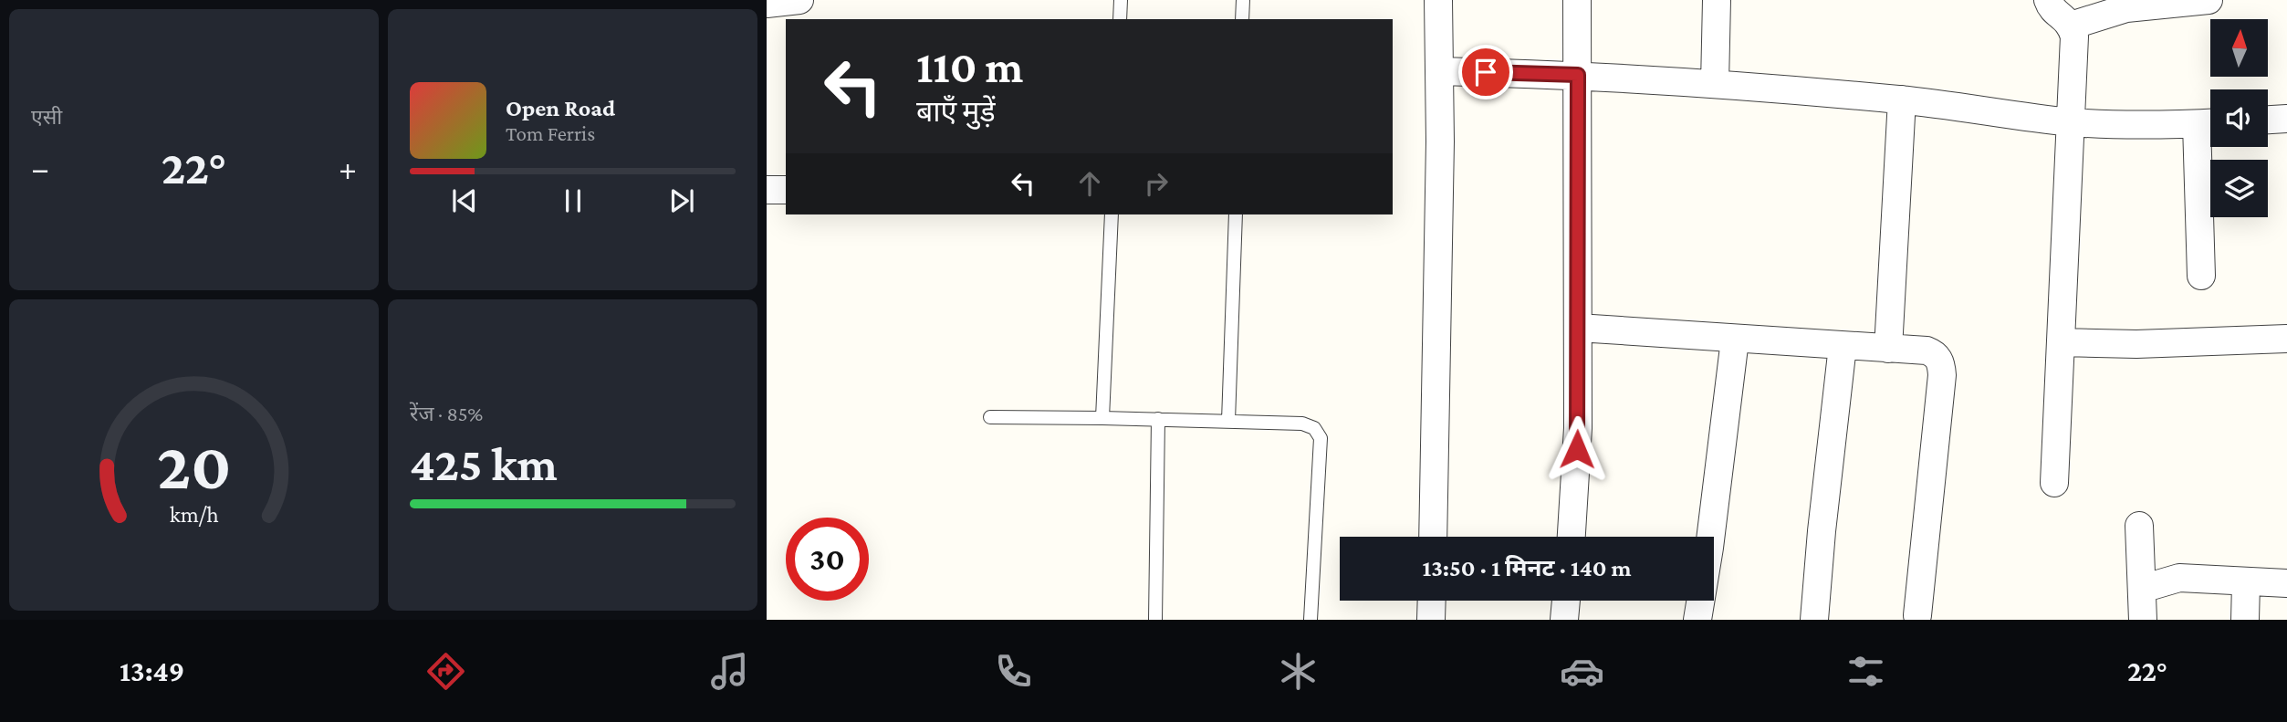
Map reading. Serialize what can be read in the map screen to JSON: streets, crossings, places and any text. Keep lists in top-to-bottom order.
{
  "north": "top",
  "page": {
    "tile": [
      "एसी",
      ["रेंज · 85%", "425 km"]
    ],
    "turn": ["110 m", "बाएँ मुड़ें"],
    "song": ["Open Road", "Tom Ferris"],
    "heat": ["−", "22°", "+"],
    "limit": "30",
    "trip": "13:50 · 1 मिनट · 140 m",
    "tabs": ["13:49", "22°"],
    "gauge": ["20", "km/h"]
  }
}
